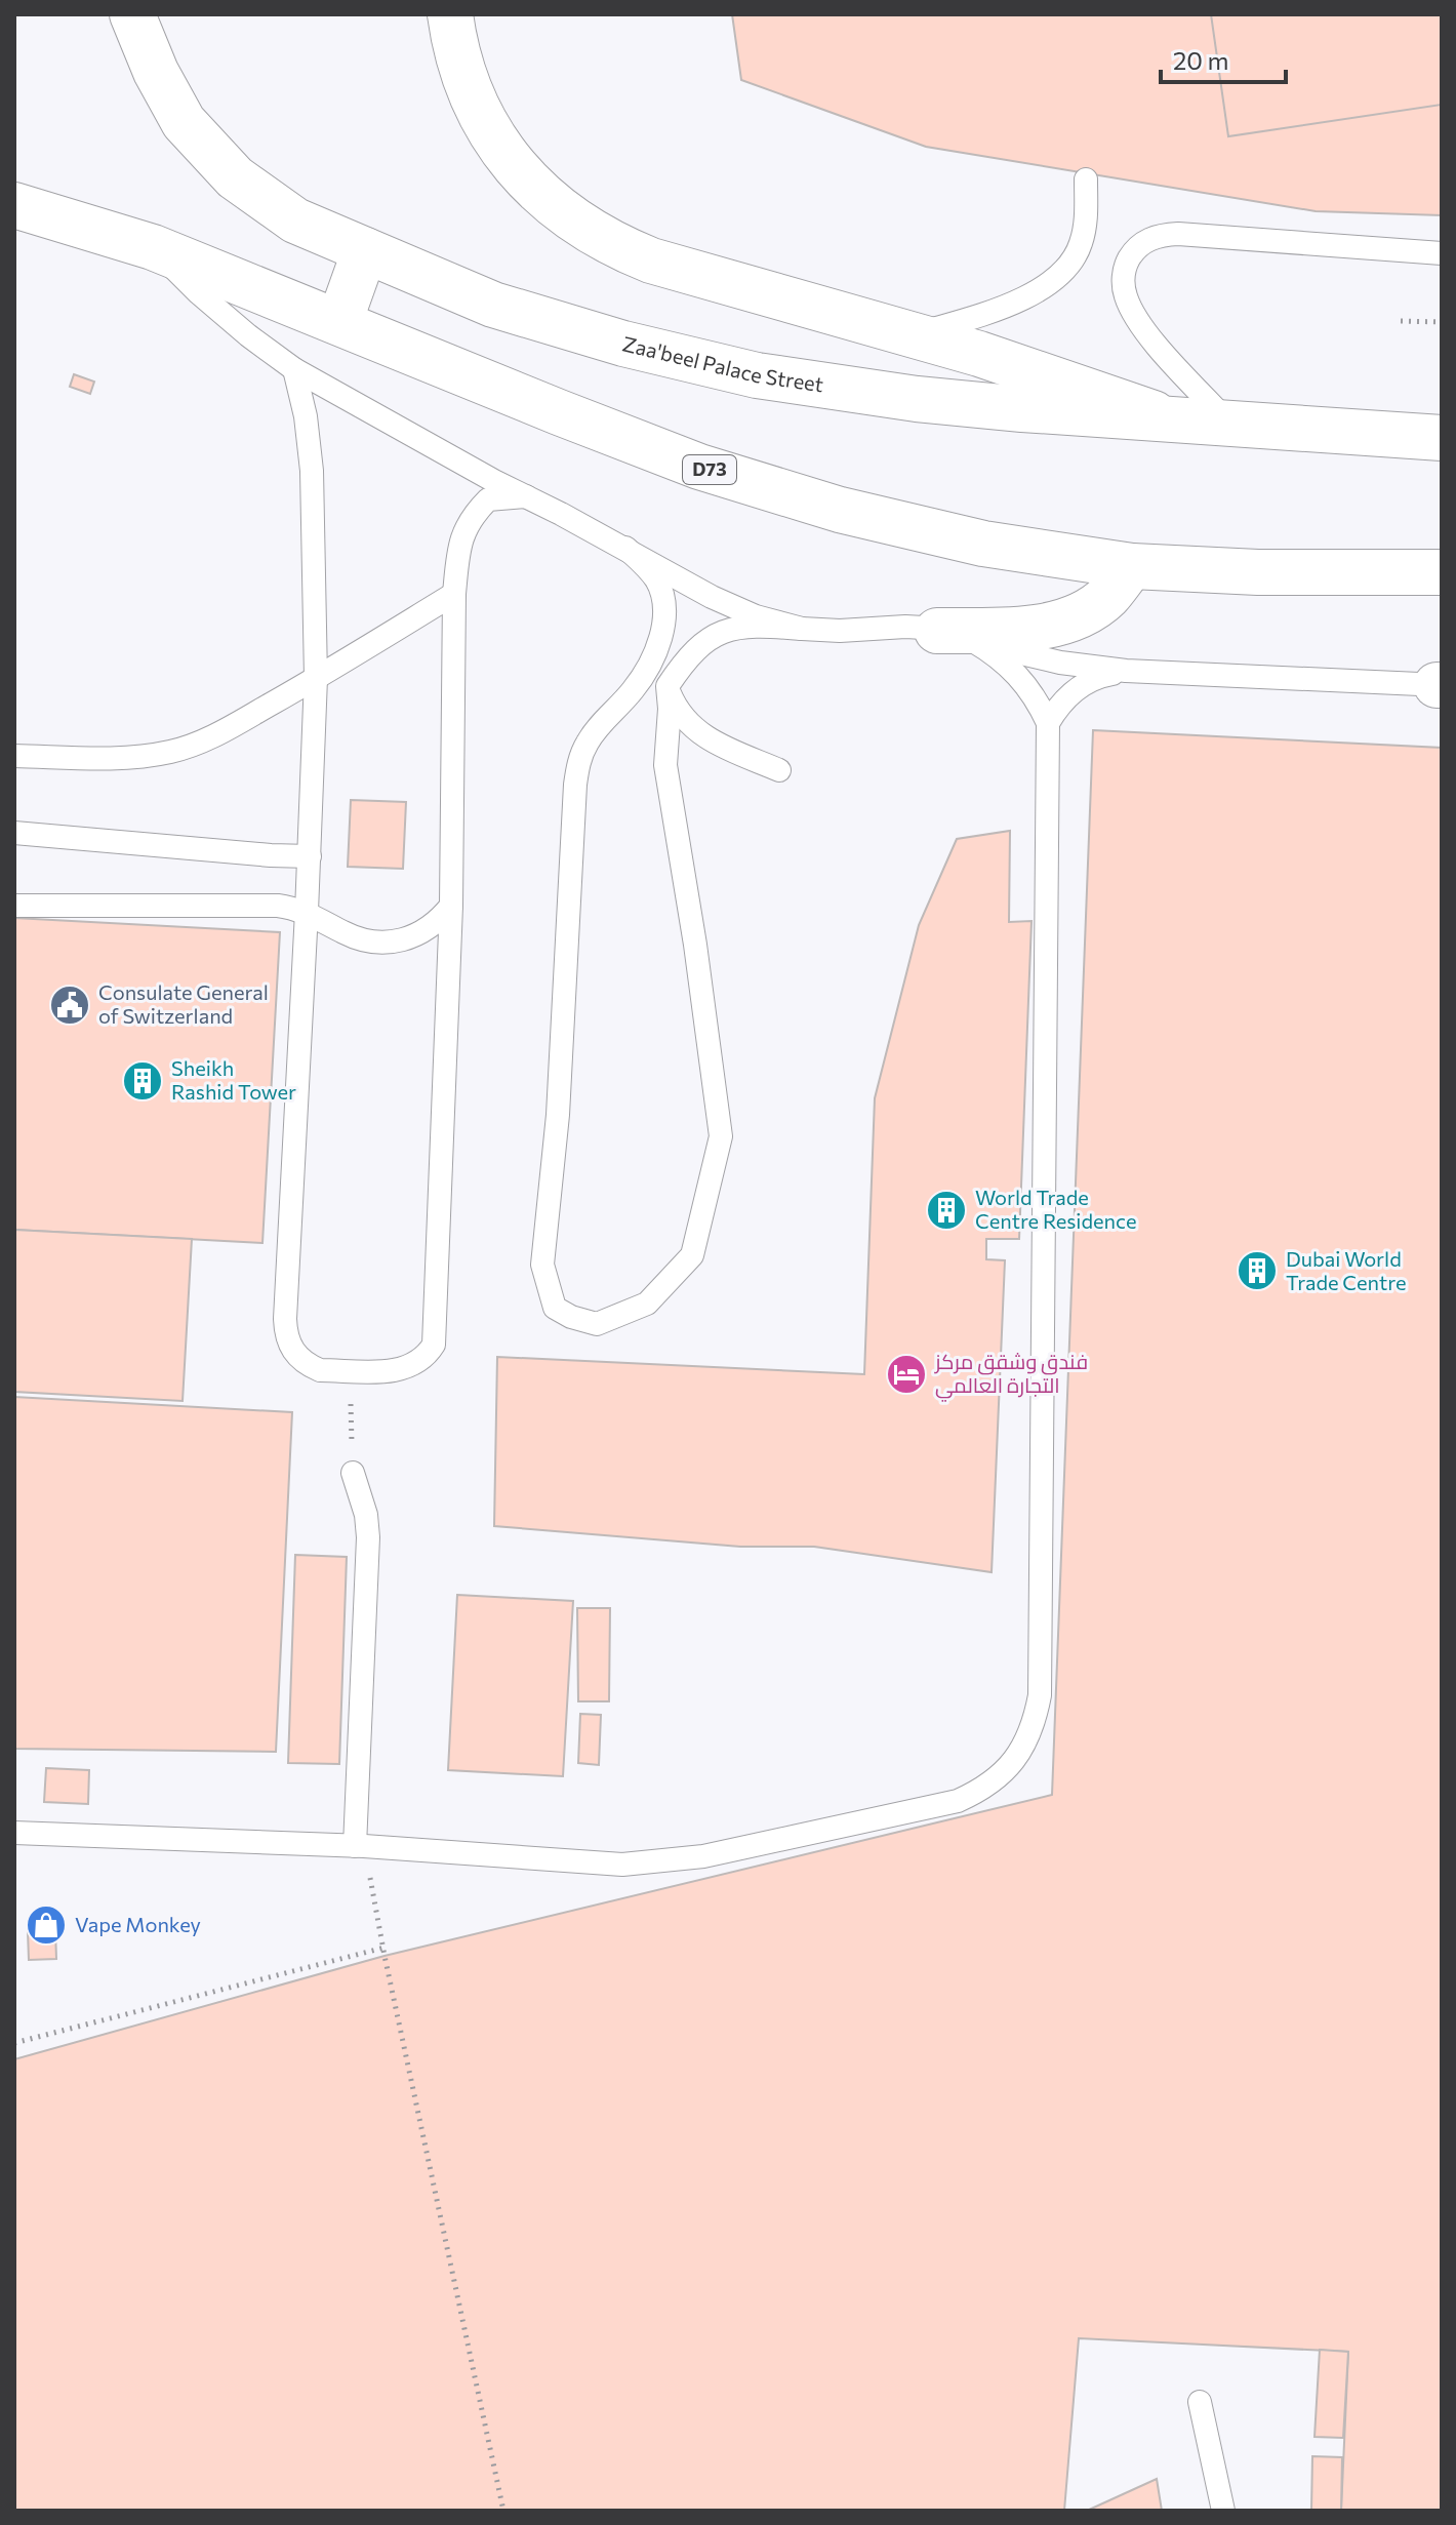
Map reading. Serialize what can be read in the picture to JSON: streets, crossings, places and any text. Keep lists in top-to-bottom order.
{
  "streets": {
    "main road": ["Zaa'beel Palace Street", "D73"]
  },
  "places": {
    "public building": ["Consulate General of Switzerland"],
    "building": ["Sheikh Rashid Tower", "World Trade Centre Residence", "Dubai World Trade Centre"],
    "hotel": ["فندق وشقق مركز التجارة العالمي"],
    "shop": ["Vape Monkey"]
  },
  "scale_bar": "20 m"
}
